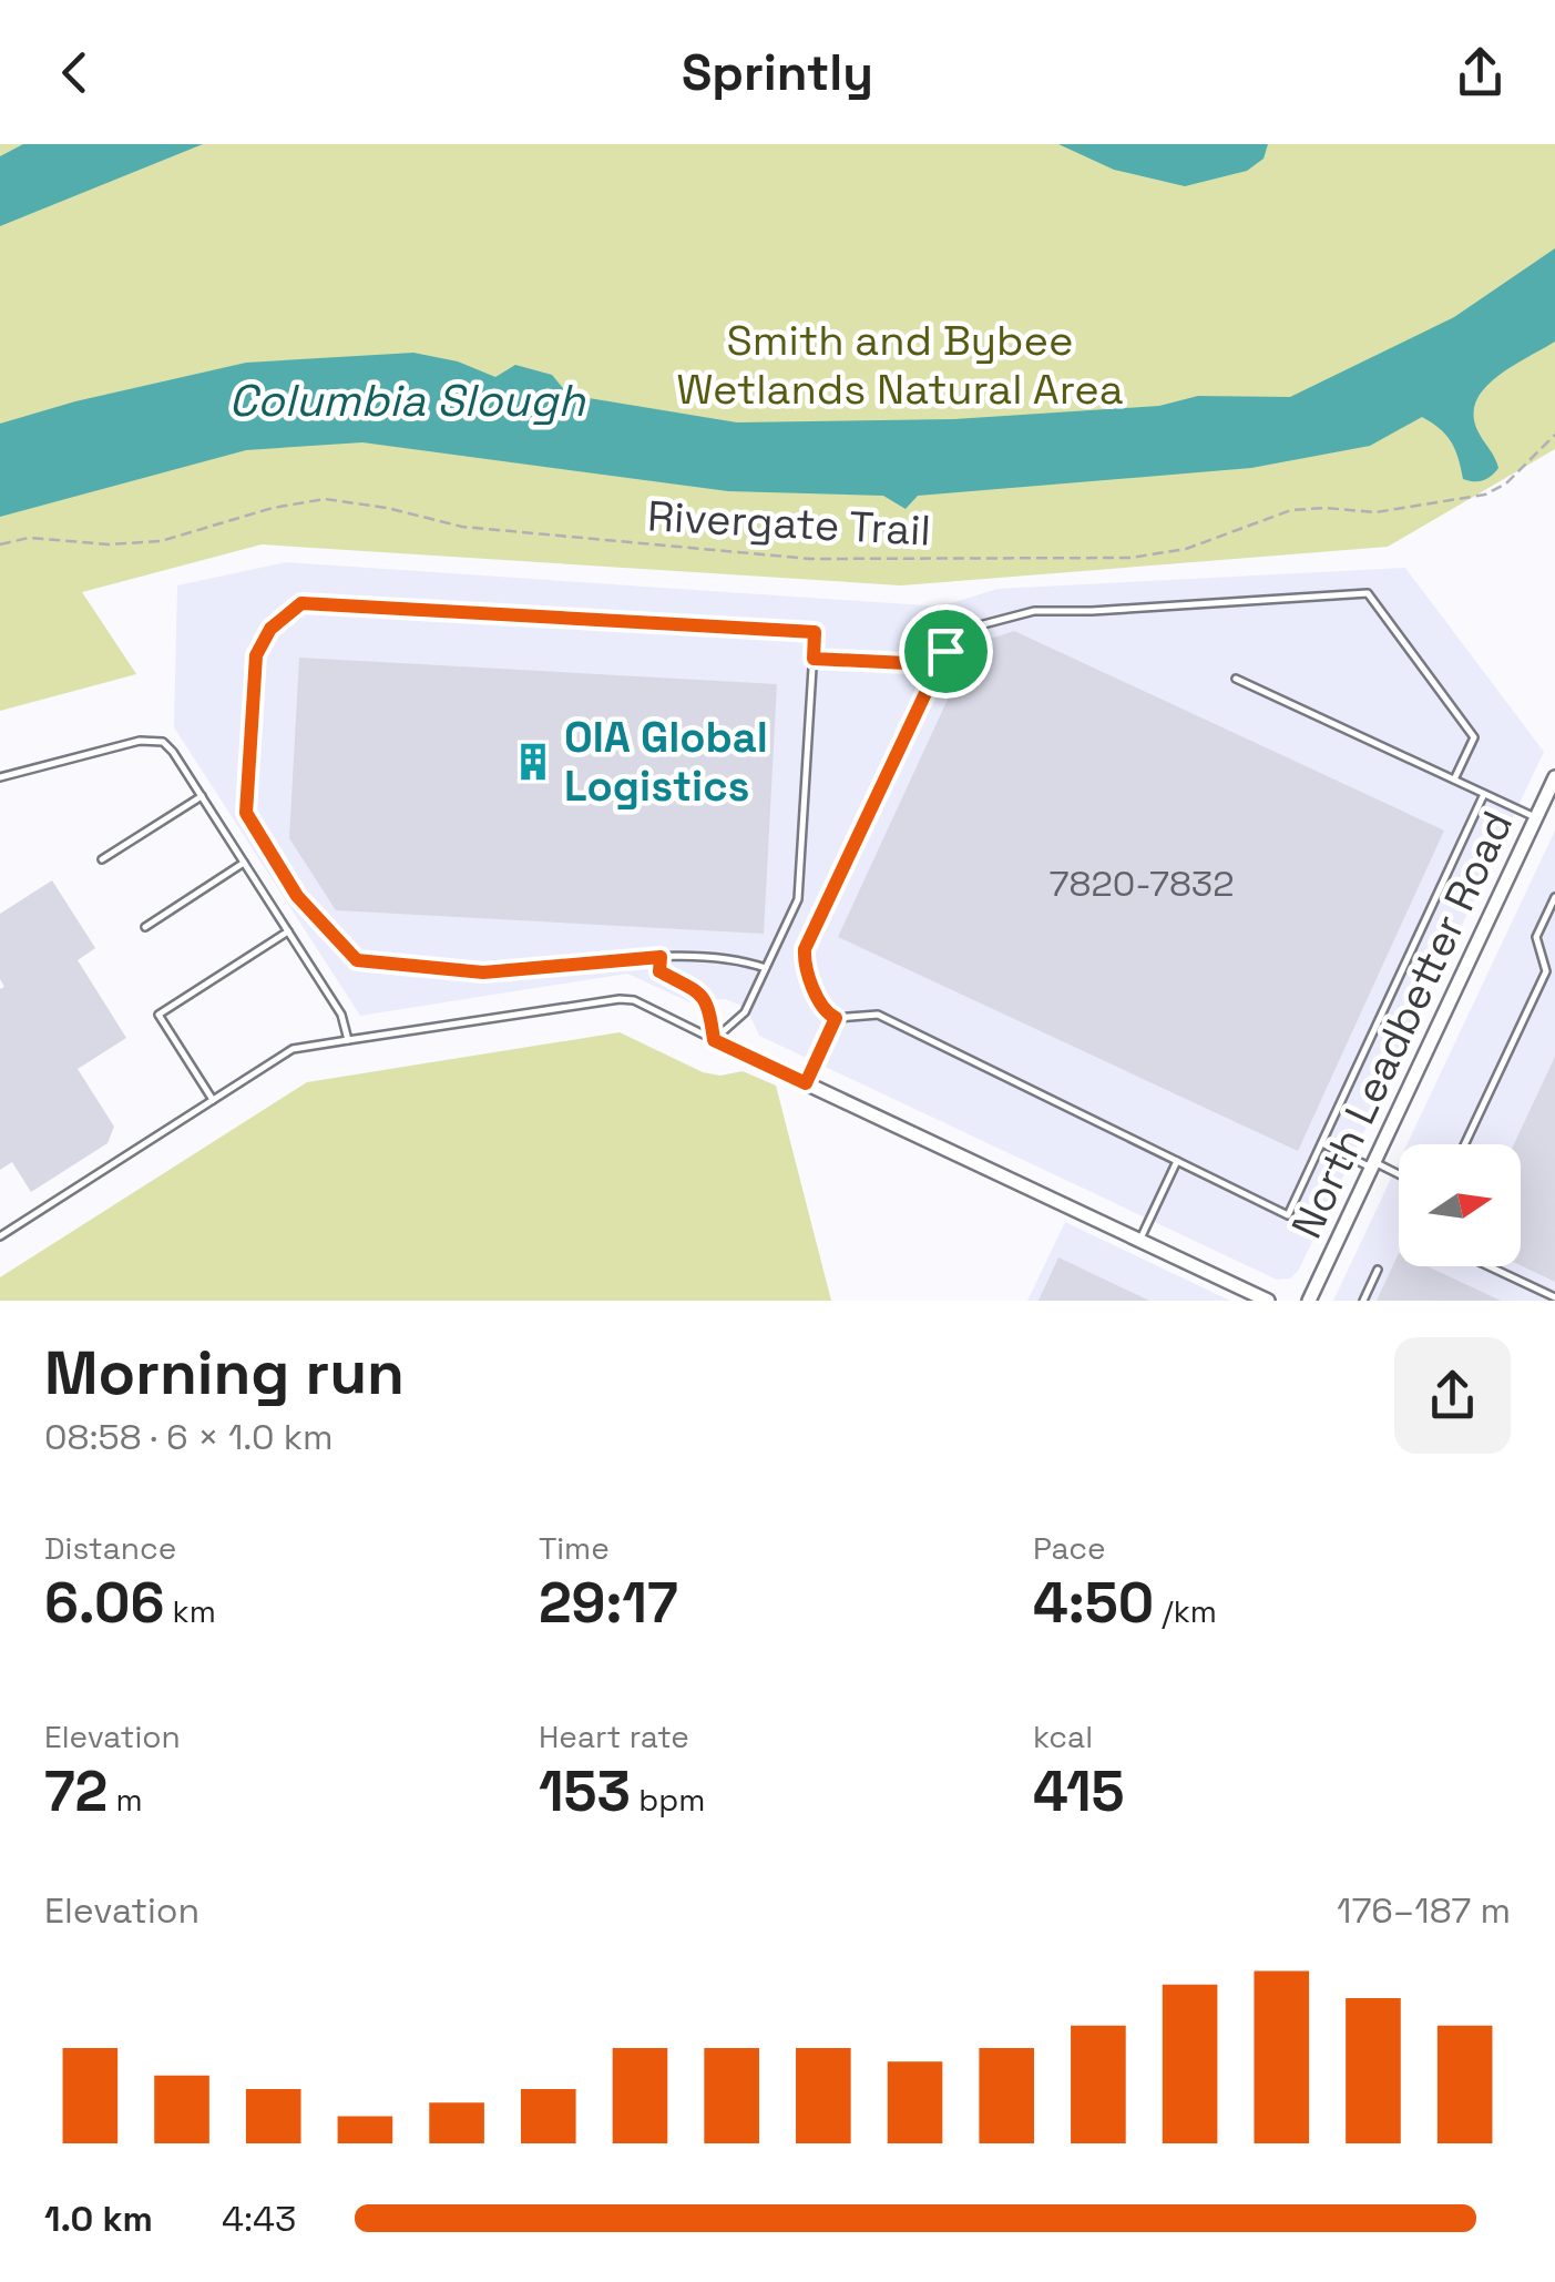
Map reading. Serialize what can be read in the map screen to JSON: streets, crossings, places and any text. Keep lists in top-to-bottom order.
{
  "streets": {
    "street": ["North Leadbetter Road"],
    "path": ["Rivergate Trail"]
  },
  "water": ["Columbia Slough"],
  "parks": ["Smith and Bybee Wetlands Natural Area"],
  "places": {
    "building": ["OIA Global Logistics"]
  },
  "house_numbers": ["7820-7832"],
  "north": "right",
  "page": {
    "header": "Sprintly",
    "heading": ["Morning run", "08:58 · 6 × 1.0 km"],
    "stats": [
      ["Distance", "6.06 km"],
      ["Time", "29:17"],
      ["Pace", "4:50 /km"],
      ["Elevation", "72 m"],
      ["Heart rate", "153 bpm"],
      ["kcal", "415"]
    ],
    "chart": ["Elevation", "176–187 m"],
    "list": [
      {
        "name": "1.0 km",
        "note": "4:43"
      }
    ]
  }
}
